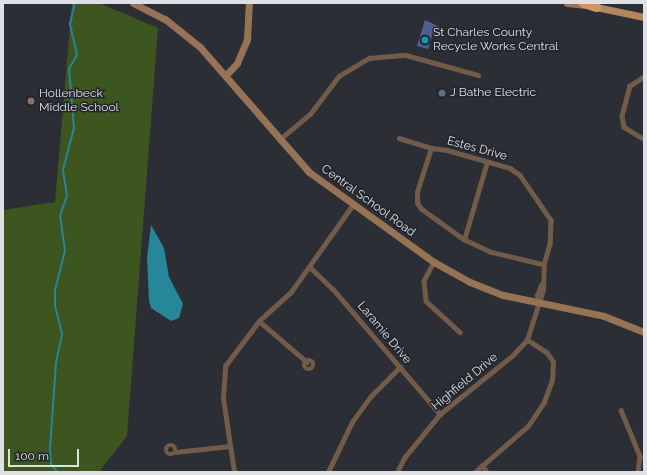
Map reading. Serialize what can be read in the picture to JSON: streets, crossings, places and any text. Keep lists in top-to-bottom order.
{
  "streets": {
    "main road": ["Central School Road"],
    "street": ["Estes Drive", "Laramie Drive", "Highfield Drive"]
  },
  "crossings": [
    ["Estes Drive", "Central School Road"],
    ["Estes Drive", "Highfield Drive"],
    ["Central School Road", "Highfield Drive"],
    ["Laramie Drive", "Highfield Drive"]
  ],
  "places": ["St Charles County Recycle Works Central", "J Bathe Electric", "Hollenbeck Middle School"],
  "scale_bar": "100 m"
}
